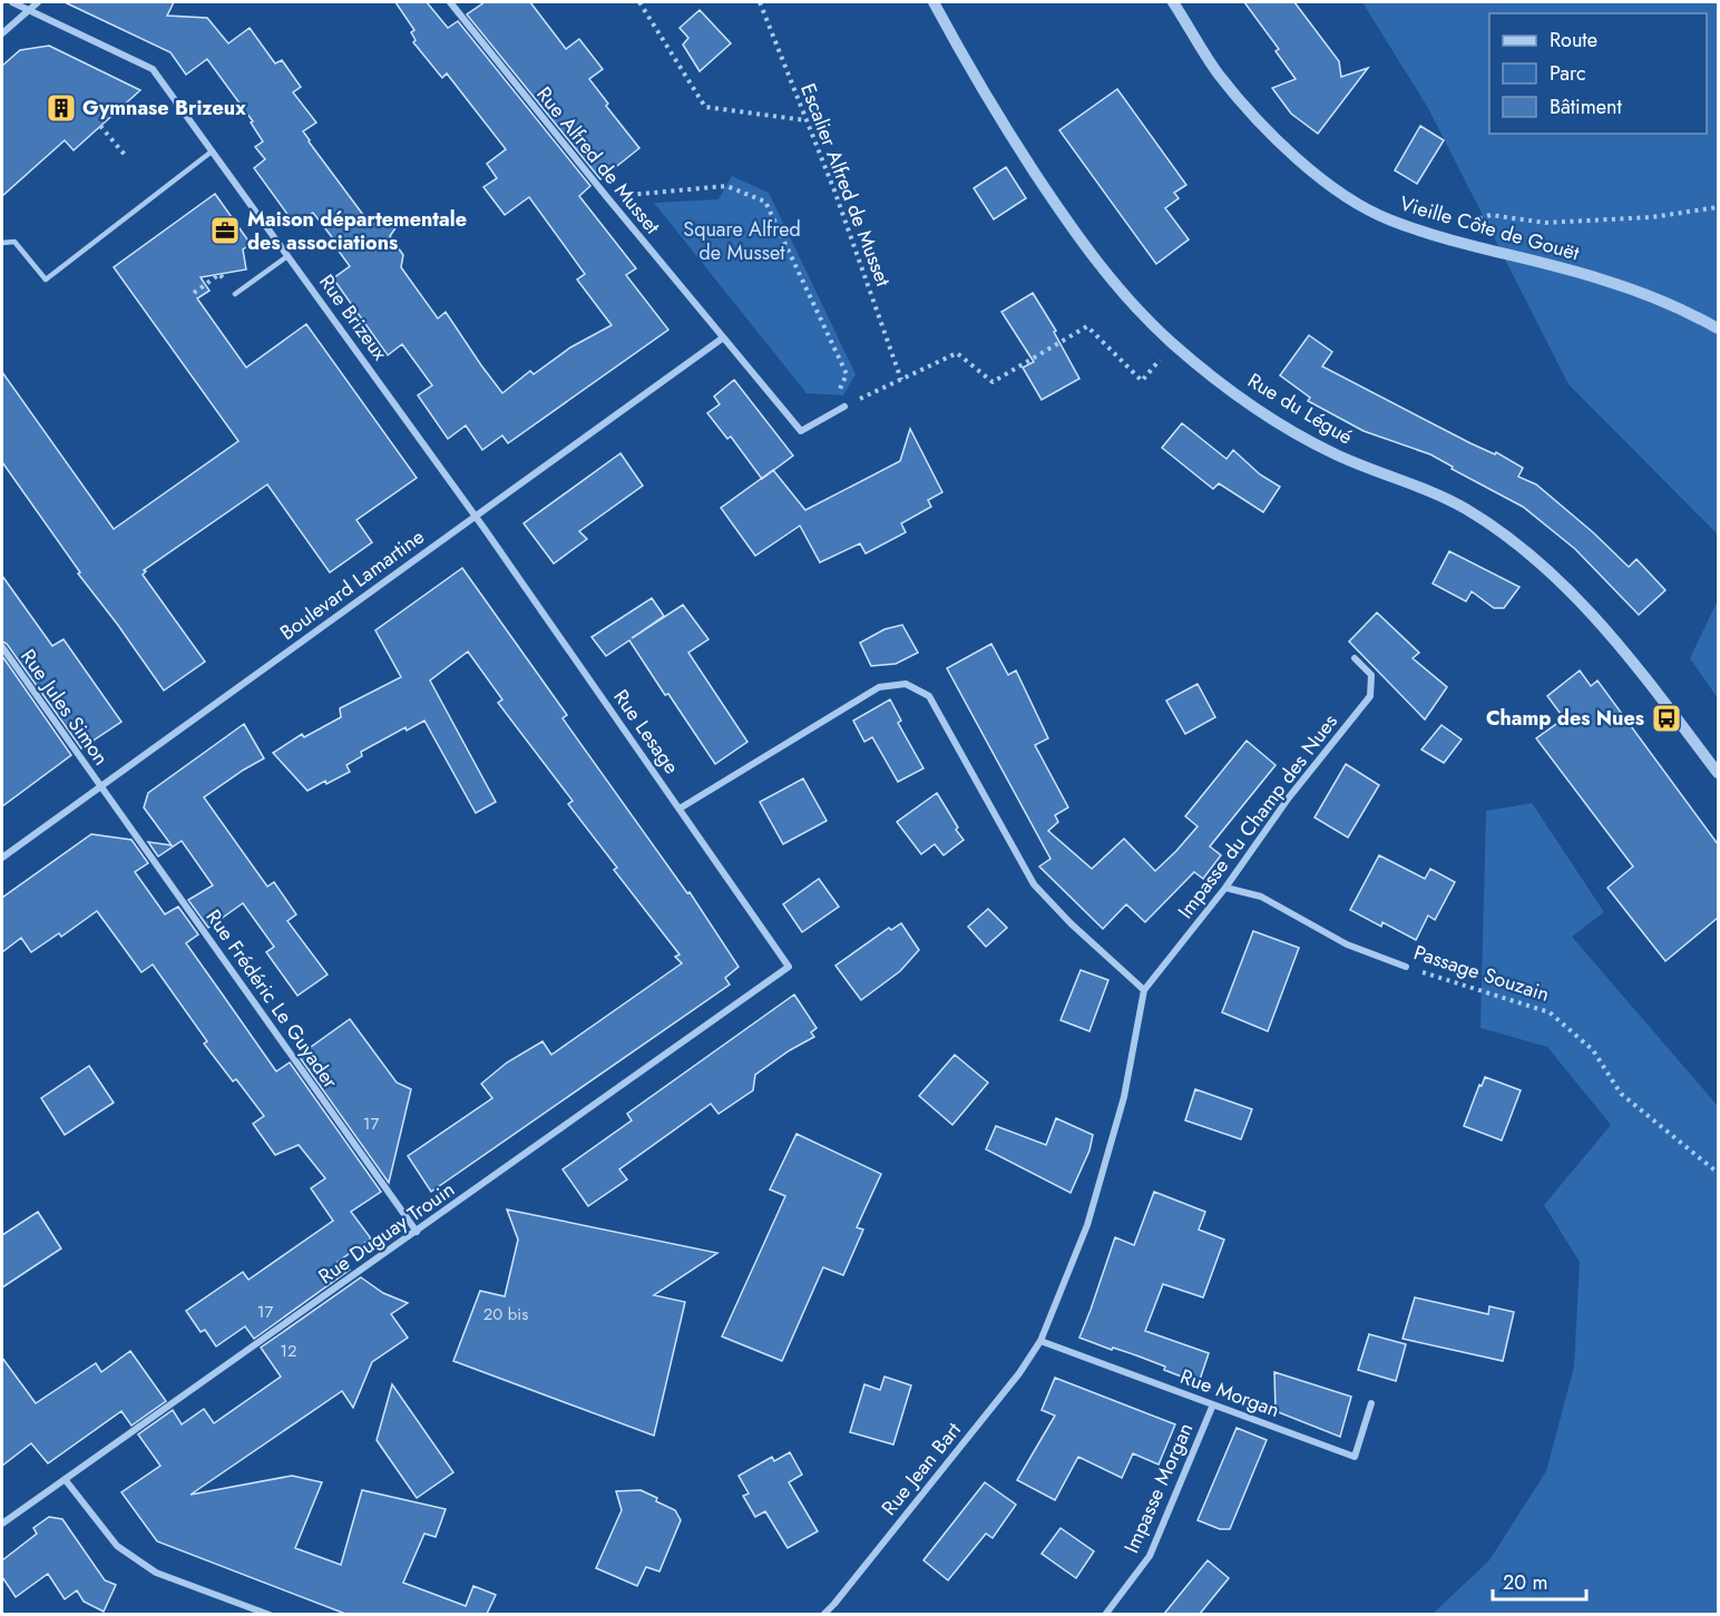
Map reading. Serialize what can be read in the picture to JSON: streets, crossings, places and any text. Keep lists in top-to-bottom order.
{
  "streets": {
    "street": [
      "Rue Alfred de Musset",
      "Vieille Côte de Gouët",
      "Rue Brizeux",
      "Rue du Légué",
      "Boulevard Lamartine",
      "Rue Jules Simon",
      "Rue Lesage",
      "Impasse du Champ des Nues",
      "Passage Souzain",
      "Rue Frédéric Le Guyader",
      "Rue Duguay Trouin",
      "Rue Morgan",
      "Rue Jean Bart",
      "Impasse Morgan"
    ],
    "path": ["Escalier Alfred de Musset"]
  },
  "crossings": [
    ["Rue Alfred de Musset", "Boulevard Lamartine"],
    ["Rue Brizeux", "Boulevard Lamartine"],
    ["Rue Brizeux", "Rue Lesage"],
    ["Boulevard Lamartine", "Rue Jules Simon"],
    ["Boulevard Lamartine", "Rue Lesage"],
    ["Boulevard Lamartine", "Rue Frédéric Le Guyader"],
    ["Rue Jules Simon", "Rue Frédéric Le Guyader"],
    ["Rue Lesage", "Rue Duguay Trouin"],
    ["Impasse du Champ des Nues", "Passage Souzain"],
    ["Impasse du Champ des Nues", "Rue Jean Bart"],
    ["Rue Frédéric Le Guyader", "Rue Duguay Trouin"],
    ["Rue Morgan", "Rue Jean Bart"],
    ["Rue Morgan", "Impasse Morgan"]
  ],
  "parks": ["Square Alfred de Musset"],
  "places": {
    "building": ["Gymnase Brizeux"],
    "office": ["Maison départementale des associations"],
    "bus stop": ["Champ des Nues"]
  },
  "house_numbers": [
    "17",
    "17",
    "20 bis",
    "12"
  ],
  "legend": ["Route", "Parc", "Bâtiment"],
  "scale_bar": "20 m"
}
